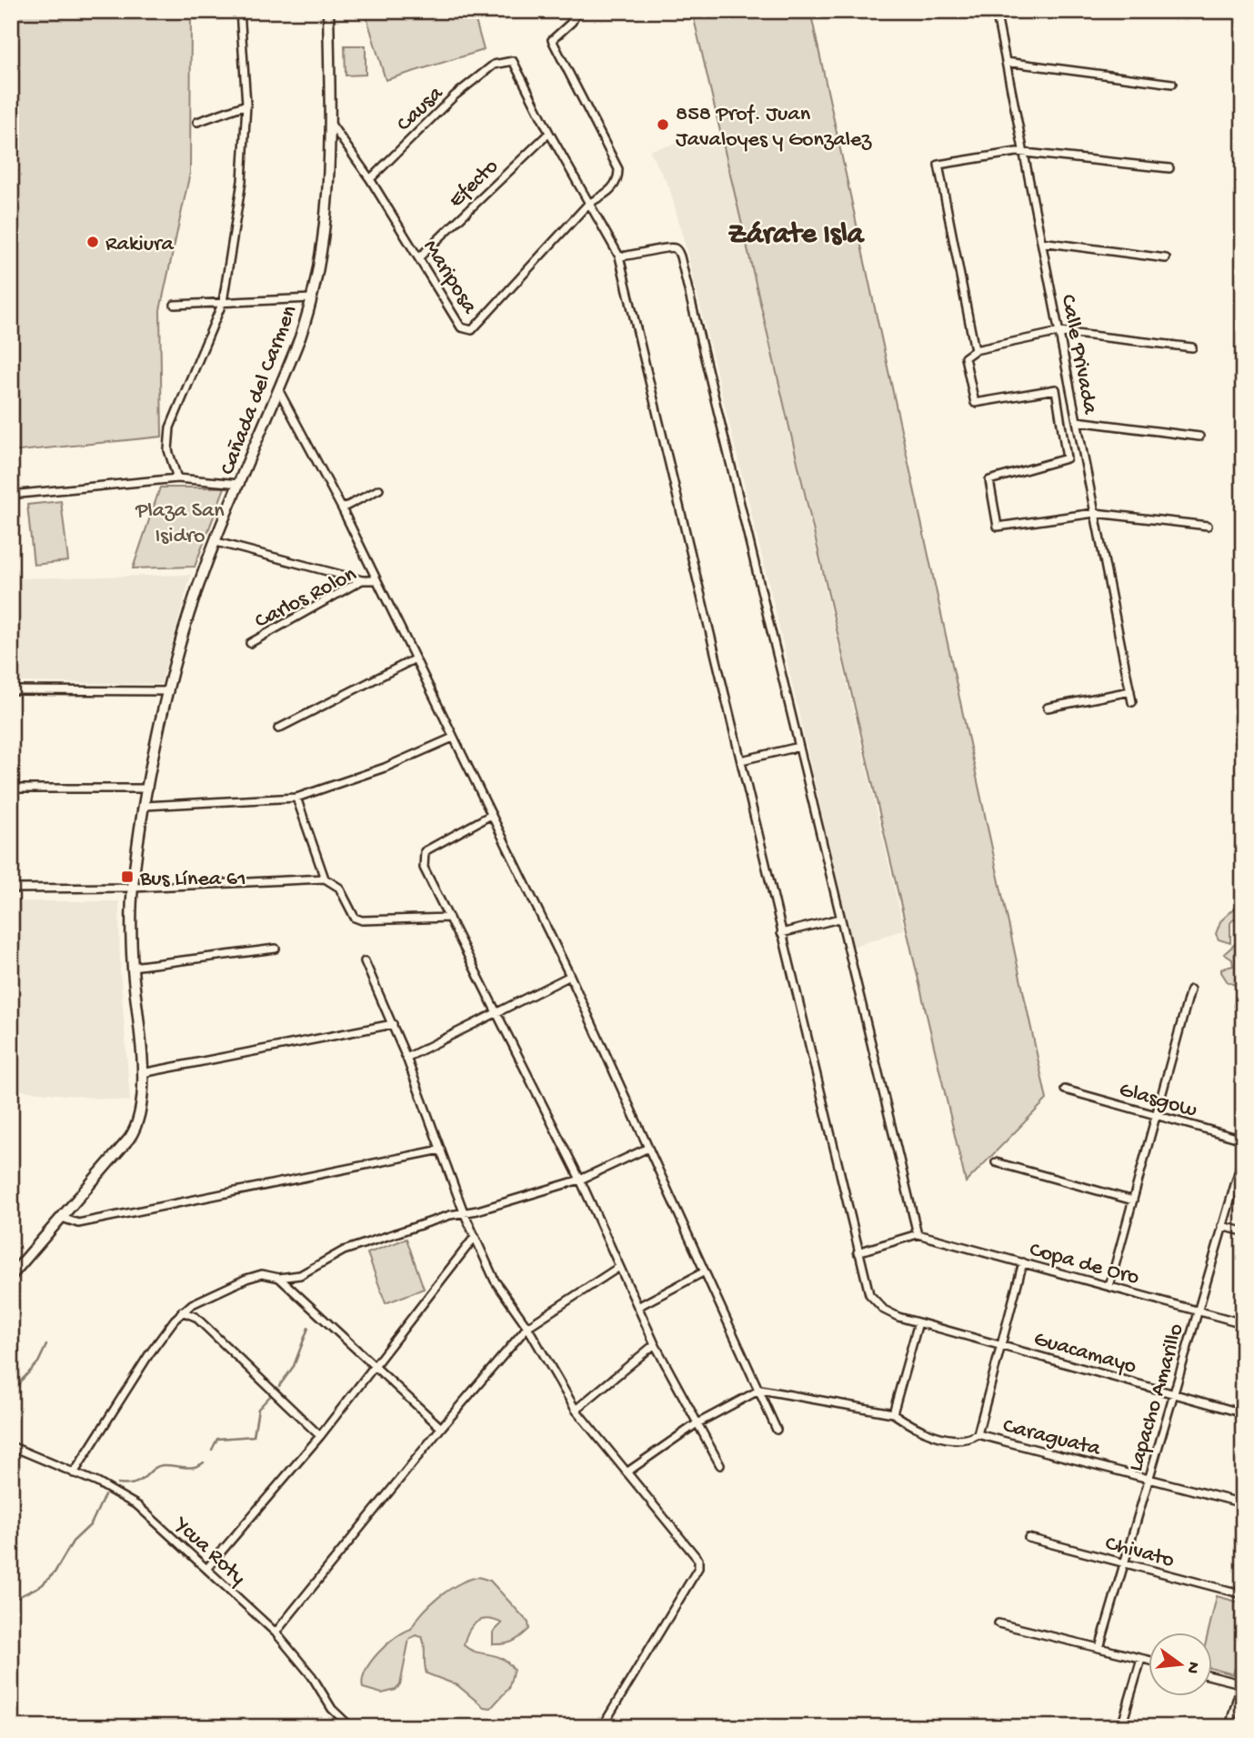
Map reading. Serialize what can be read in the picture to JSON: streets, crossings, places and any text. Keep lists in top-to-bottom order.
{
  "streets": {
    "street": [
      "Causa",
      "Efecto",
      "Mariposa",
      "Calle Privada",
      "Cañada del Carmen",
      "Carlos Rolon",
      "Glasgow",
      "Copa de Oro",
      "Guacamayo",
      "Lapacho Amarillo",
      "Caraguata",
      "Ycua Roty",
      "Chivato"
    ]
  },
  "crossings": [
    ["Causa", "Mariposa"],
    ["Causa", "Guacamayo"],
    ["Efecto", "Mariposa"],
    ["Efecto", "Guacamayo"],
    ["Mariposa", "Cañada del Carmen"],
    ["Mariposa", "Guacamayo"],
    ["Copa de Oro", "Lapacho Amarillo"],
    ["Guacamayo", "Lapacho Amarillo"],
    ["Lapacho Amarillo", "Caraguata"],
    ["Lapacho Amarillo", "Chivato"]
  ],
  "districts": ["Zárate Isla"],
  "parks": ["Plaza San Isidro"],
  "places": {
    "other": ["858 Prof. Juan Javaloyes y Gonzalez", "Rakiura"],
    "transit": ["Bus Línea 61"]
  },
  "north": "right"
}
